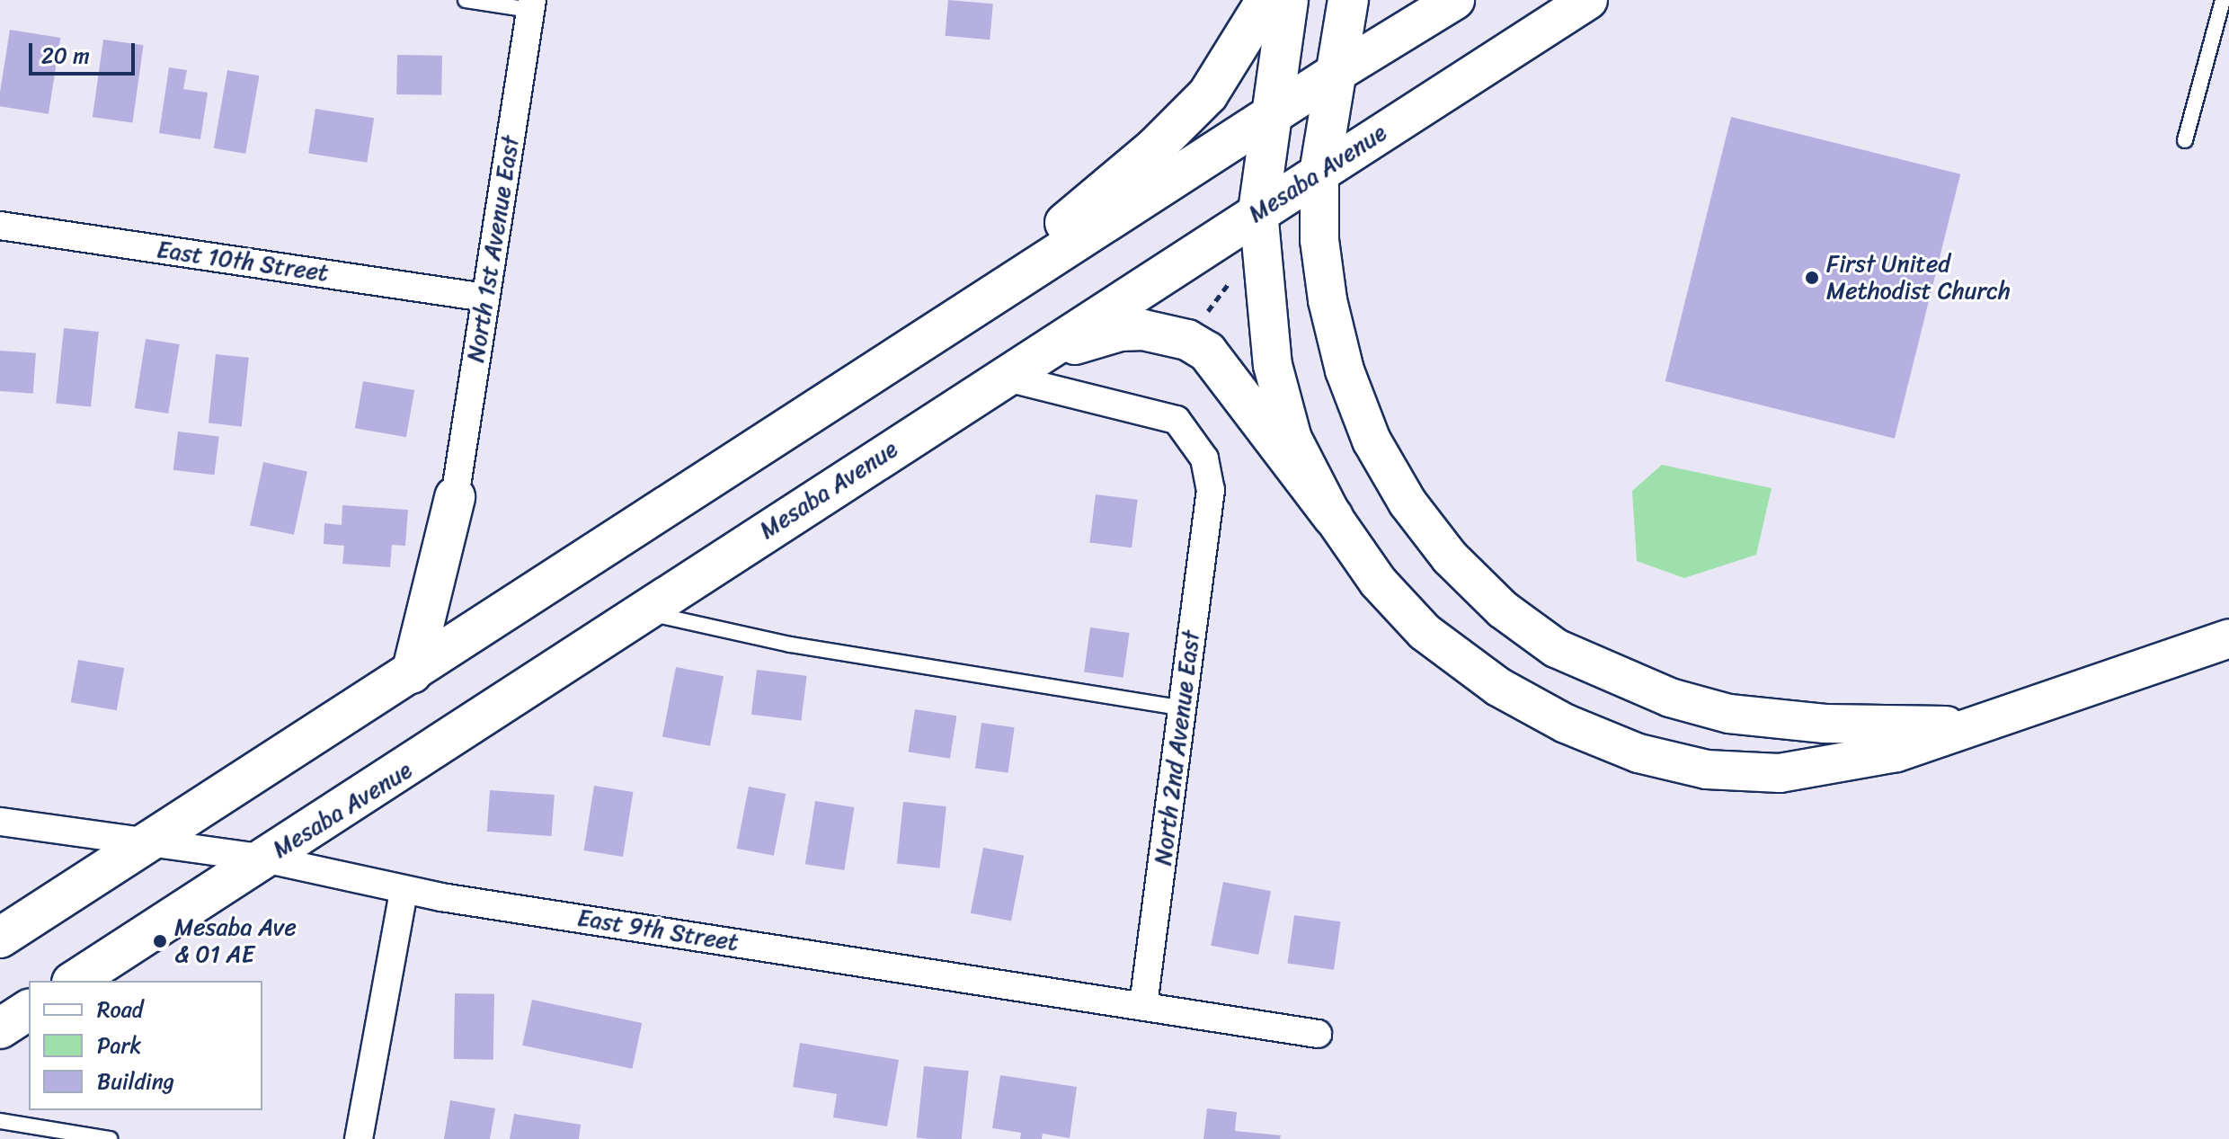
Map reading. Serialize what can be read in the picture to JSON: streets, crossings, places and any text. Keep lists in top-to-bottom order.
{
  "streets": {
    "highway": ["Mesaba Avenue"],
    "street": [
      "North 1st Avenue East",
      "East 10th Street",
      "North 2nd Avenue East",
      "East 9th Street"
    ]
  },
  "crossings": [
    ["Mesaba Avenue", "North 2nd Avenue East"],
    ["Mesaba Avenue", "East 9th Street"],
    ["North 1st Avenue East", "East 10th Street"],
    ["North 2nd Avenue East", "East 9th Street"]
  ],
  "places": ["First United Methodist Church", "Mesaba Ave & 01 AE"],
  "legend": ["Road", "Park", "Building"],
  "scale_bar": "20 m"
}
